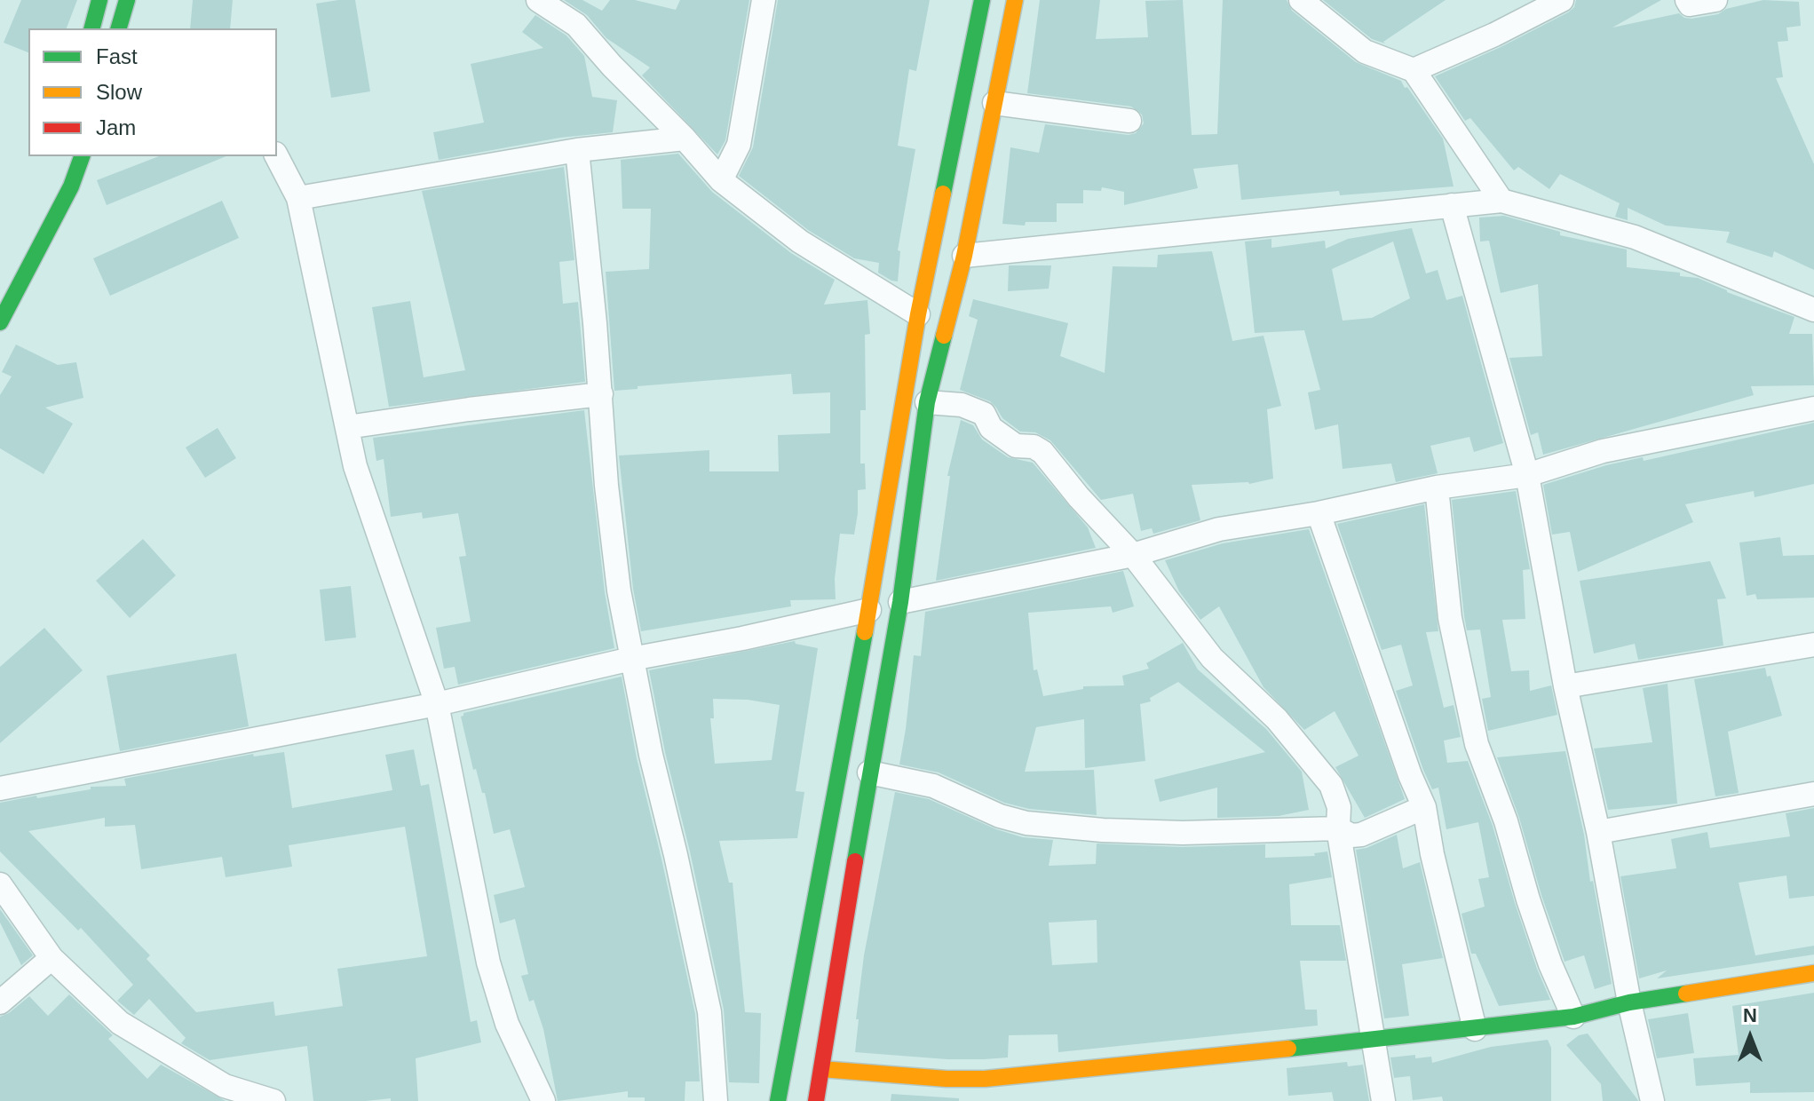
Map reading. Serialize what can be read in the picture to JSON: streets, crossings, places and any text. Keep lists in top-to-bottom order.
{
  "legend": ["Fast", "Slow", "Jam"],
  "north": "top"
}
